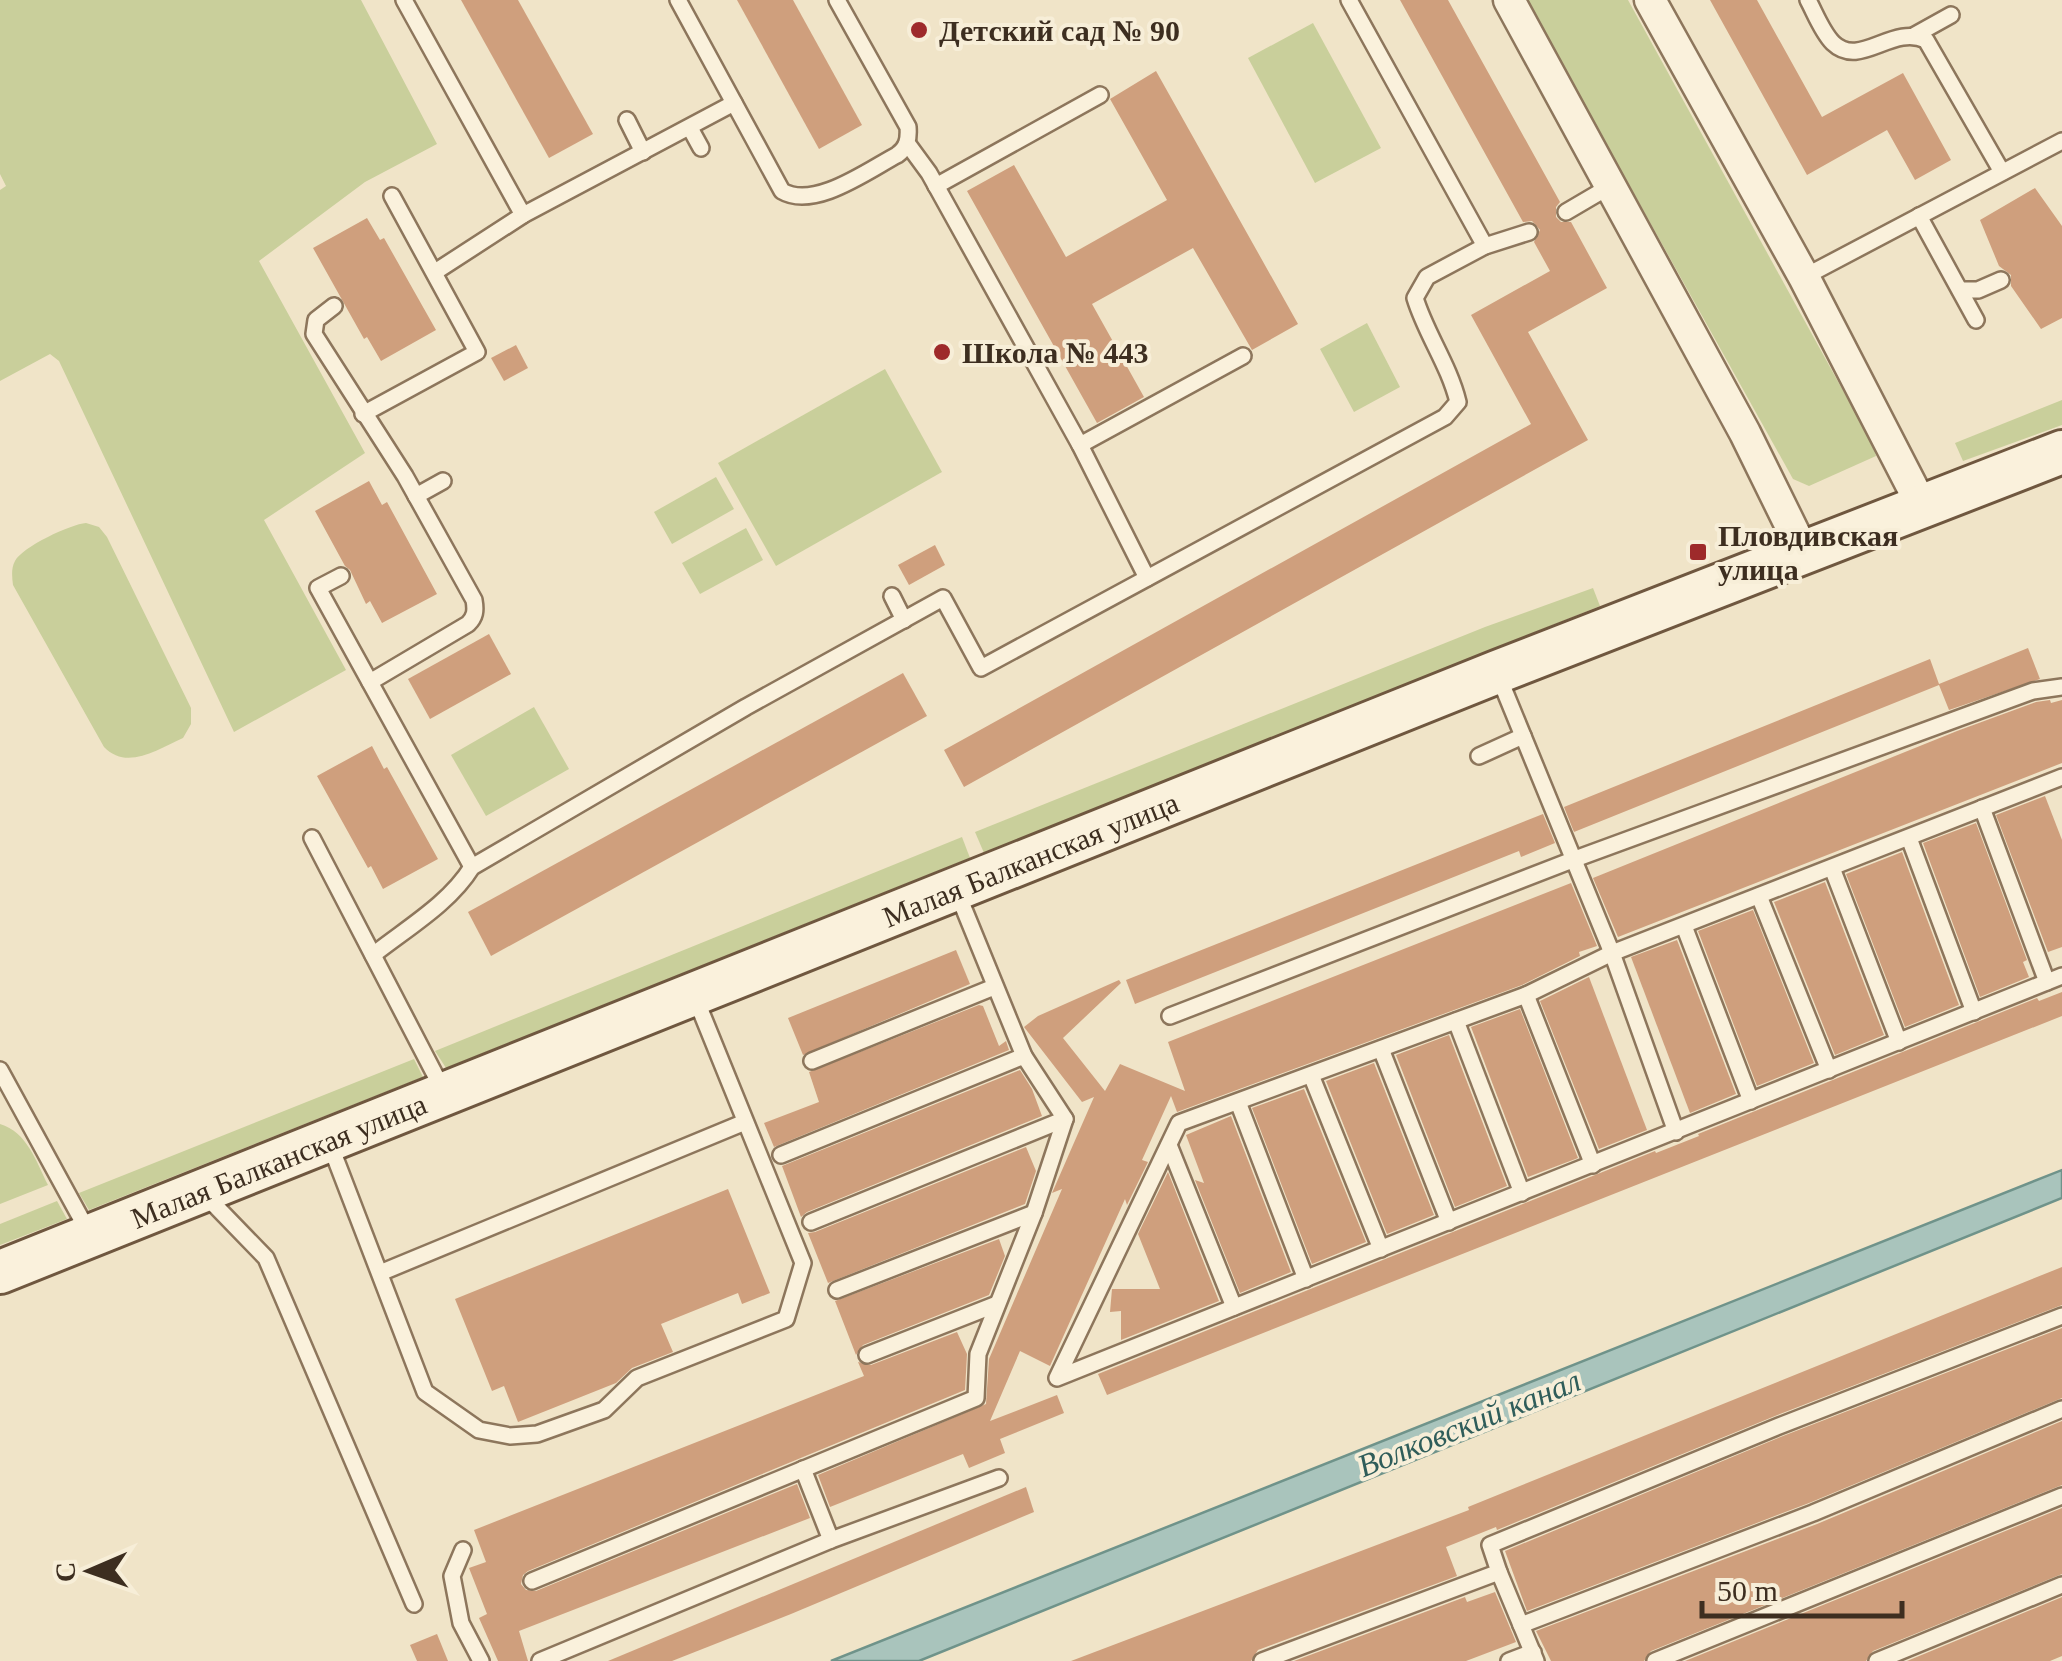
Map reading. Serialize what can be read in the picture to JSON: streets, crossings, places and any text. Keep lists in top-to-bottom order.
{
  "streets": {
    "street": ["Малая Балканская улица"]
  },
  "water": ["Волковский канал"],
  "places": {
    "other": ["Детский сад № 90", "Школа № 443"],
    "transit": ["Пловдивская улица"]
  },
  "scale_bar": "50 m",
  "north": "left"
}
